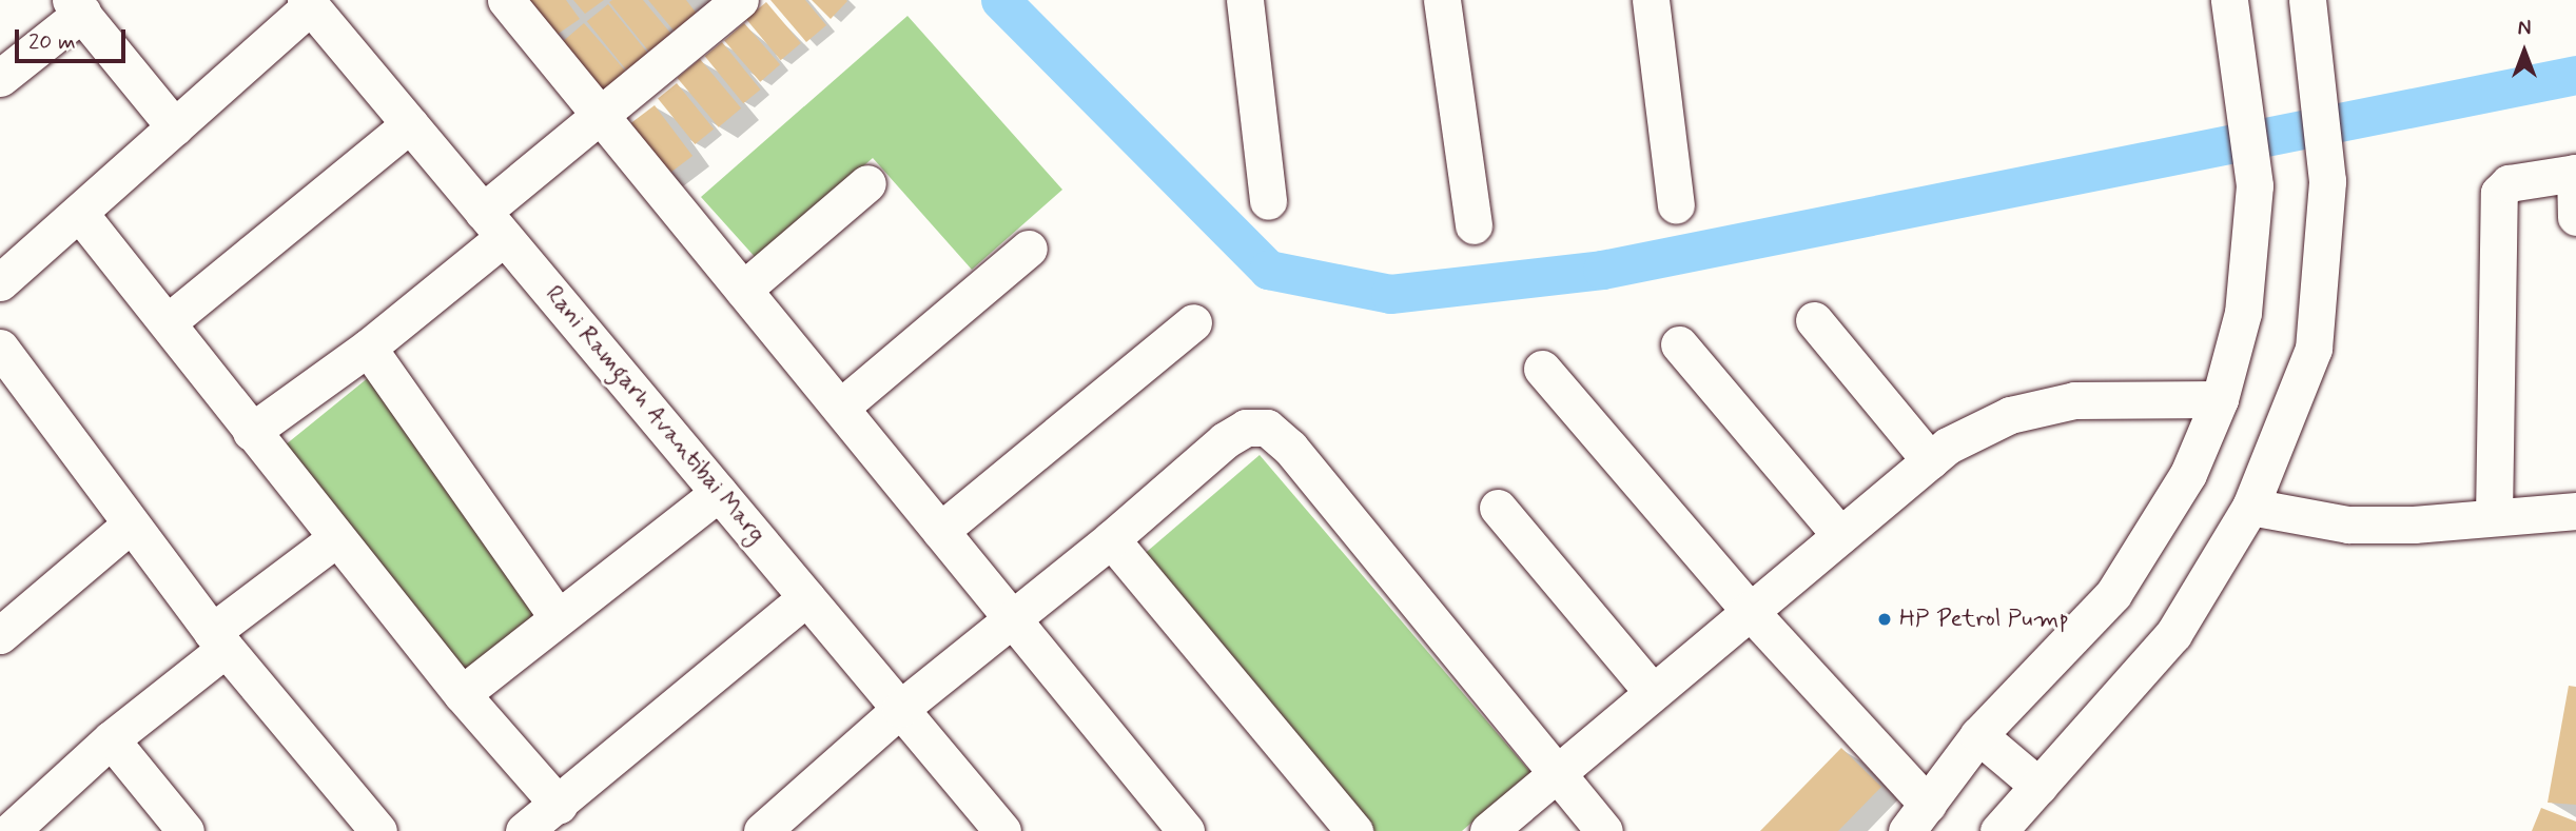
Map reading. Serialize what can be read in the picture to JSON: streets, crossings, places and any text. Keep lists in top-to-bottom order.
{
  "streets": {
    "street": ["Rani Ramgarh Avantibai Marg"]
  },
  "places": ["HP Petrol Pump"],
  "scale_bar": "20 m",
  "north": "top"
}
